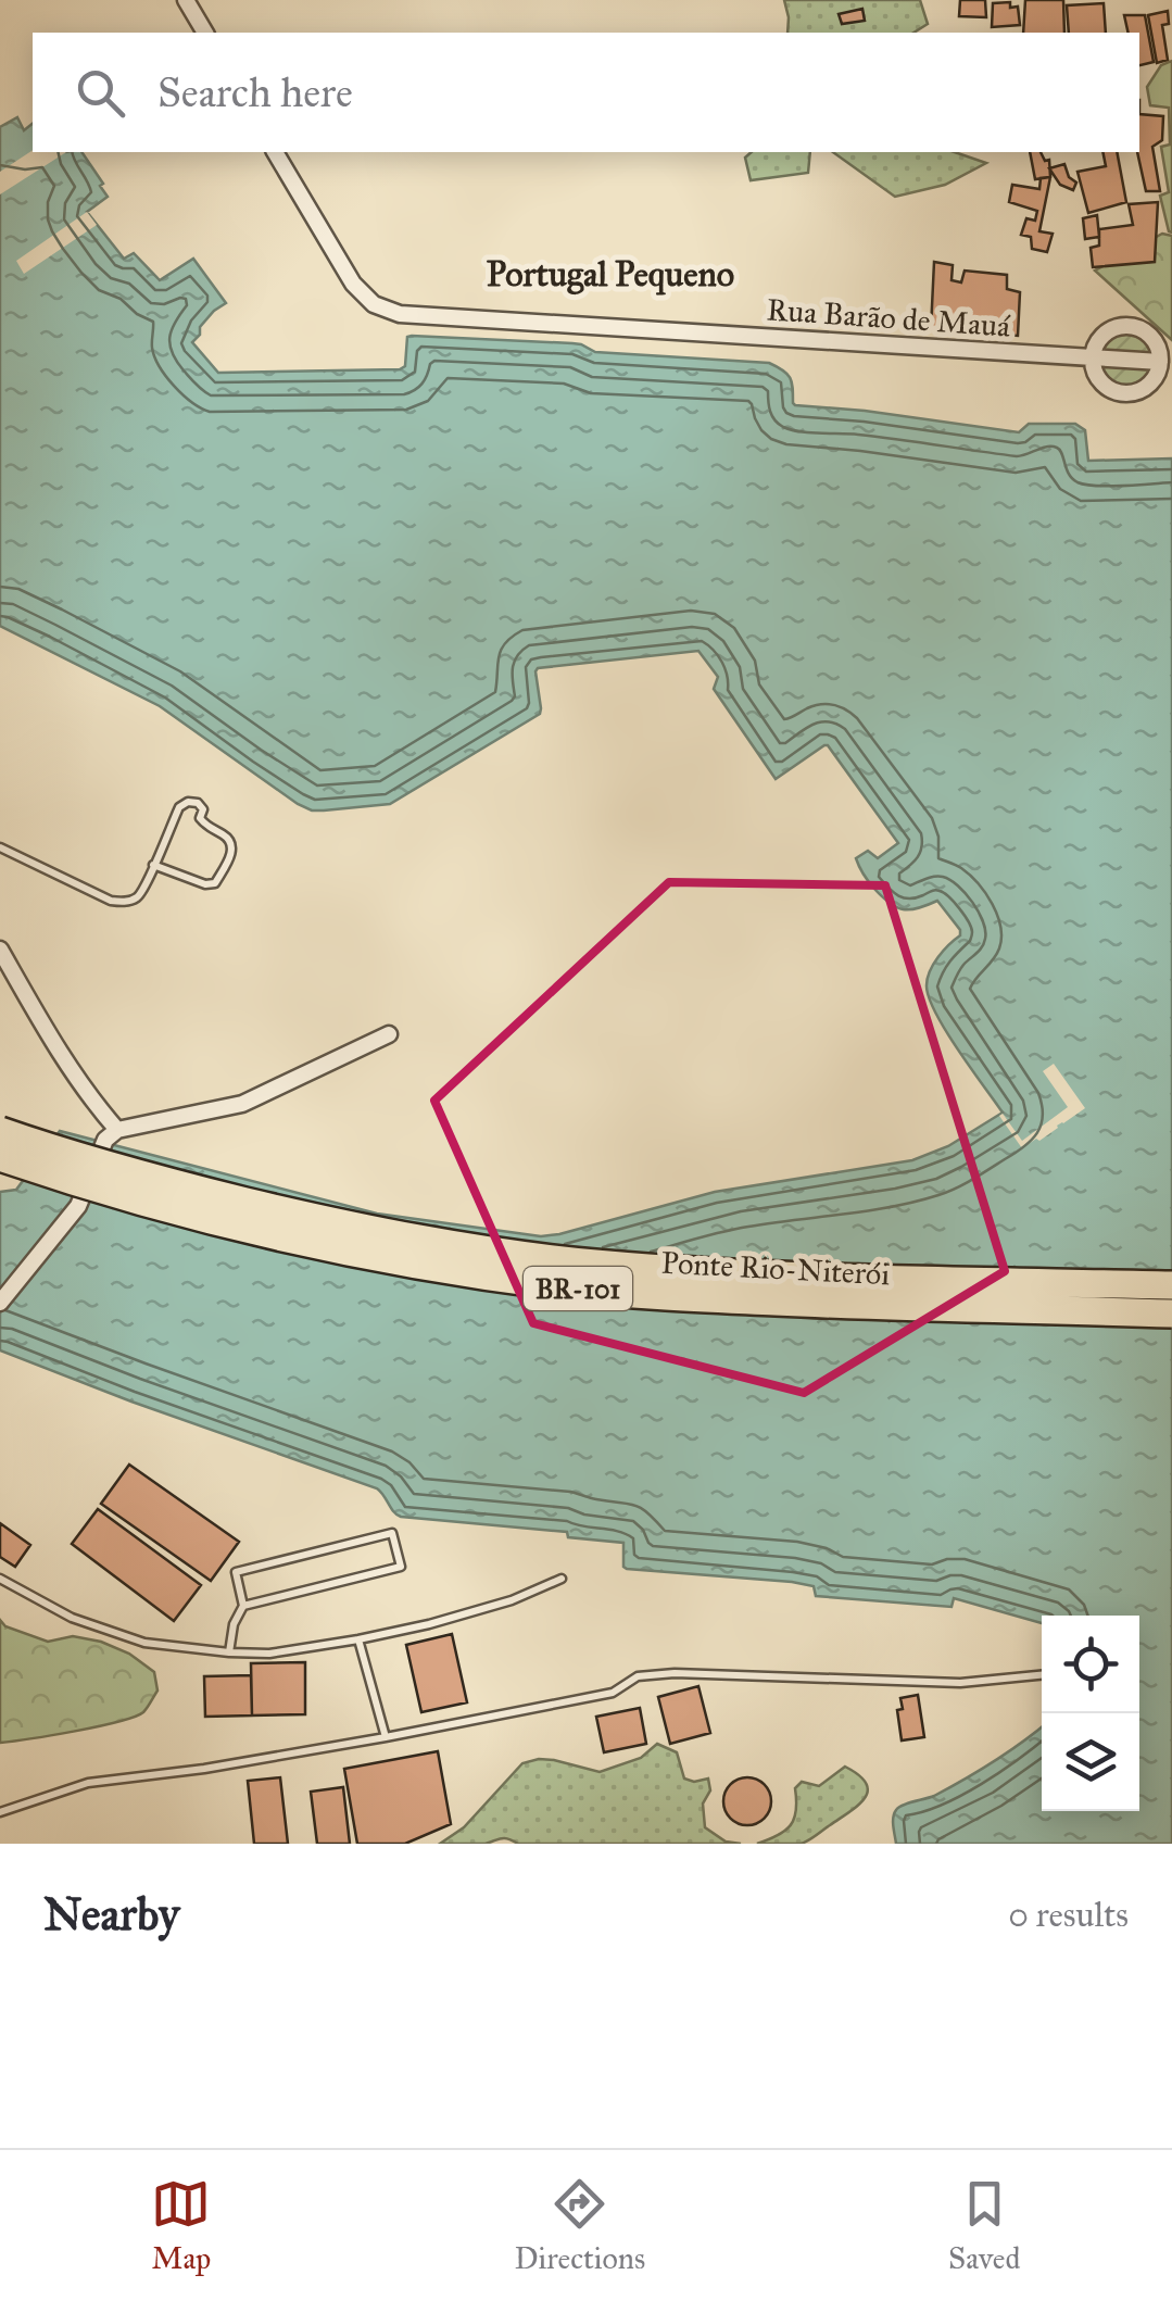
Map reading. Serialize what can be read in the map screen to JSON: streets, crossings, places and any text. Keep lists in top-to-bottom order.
{
  "streets": {
    "highway": ["Ponte Rio-Niterói", "BR-101"],
    "street": ["Rua Barão de Mauá"]
  },
  "districts": ["Portugal Pequeno"],
  "page": {
    "search": "Search here",
    "heading": ["Nearby", "0 results"],
    "nav": ["Map", "Directions", "Saved"]
  }
}
